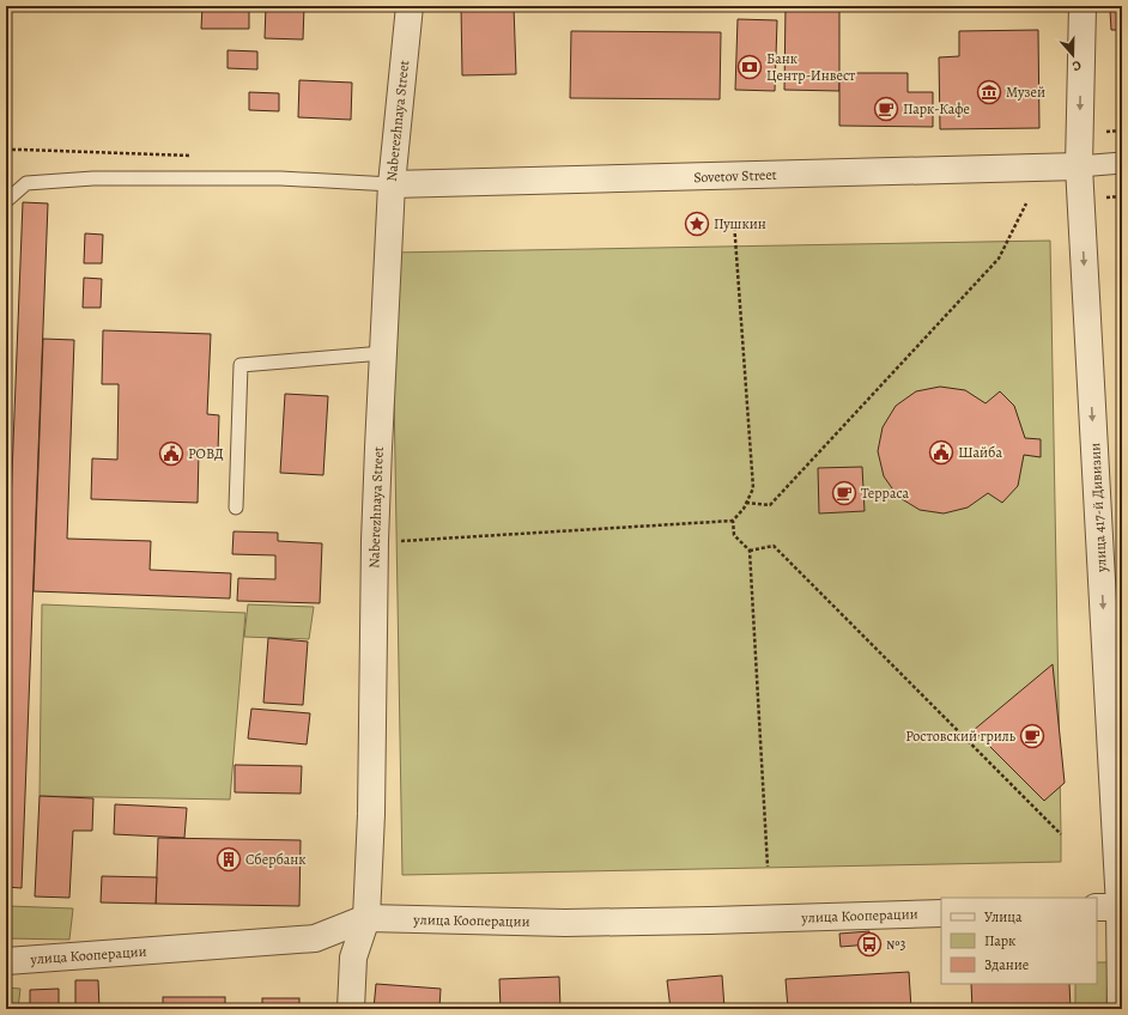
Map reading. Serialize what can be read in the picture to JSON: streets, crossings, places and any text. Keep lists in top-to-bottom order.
{
  "streets": {
    "street": [
      "Naberezhnaya Street",
      "Sovetov Street",
      "улица 417-й Дивизии",
      "улица Кооперации"
    ]
  },
  "crossings": [
    ["Naberezhnaya Street", "Sovetov Street"],
    ["Naberezhnaya Street", "улица Кооперации"],
    ["Sovetov Street", "улица 417-й Дивизии"]
  ],
  "one_way": ["улица 417-й Дивизии"],
  "places": {
    "bank": ["Банк Центр-Инвест"],
    "museum": ["Музей"],
    "cafe": ["Парк-Кафе", "Терраса", "Ростовский гриль"],
    "place": ["Пушкин"],
    "public building": ["Шайба", "РОВД"],
    "building": ["Сбербанк"],
    "bus stop": ["№3"]
  },
  "legend": ["Улица", "Парк", "Здание"],
  "north": "bottom"
}
